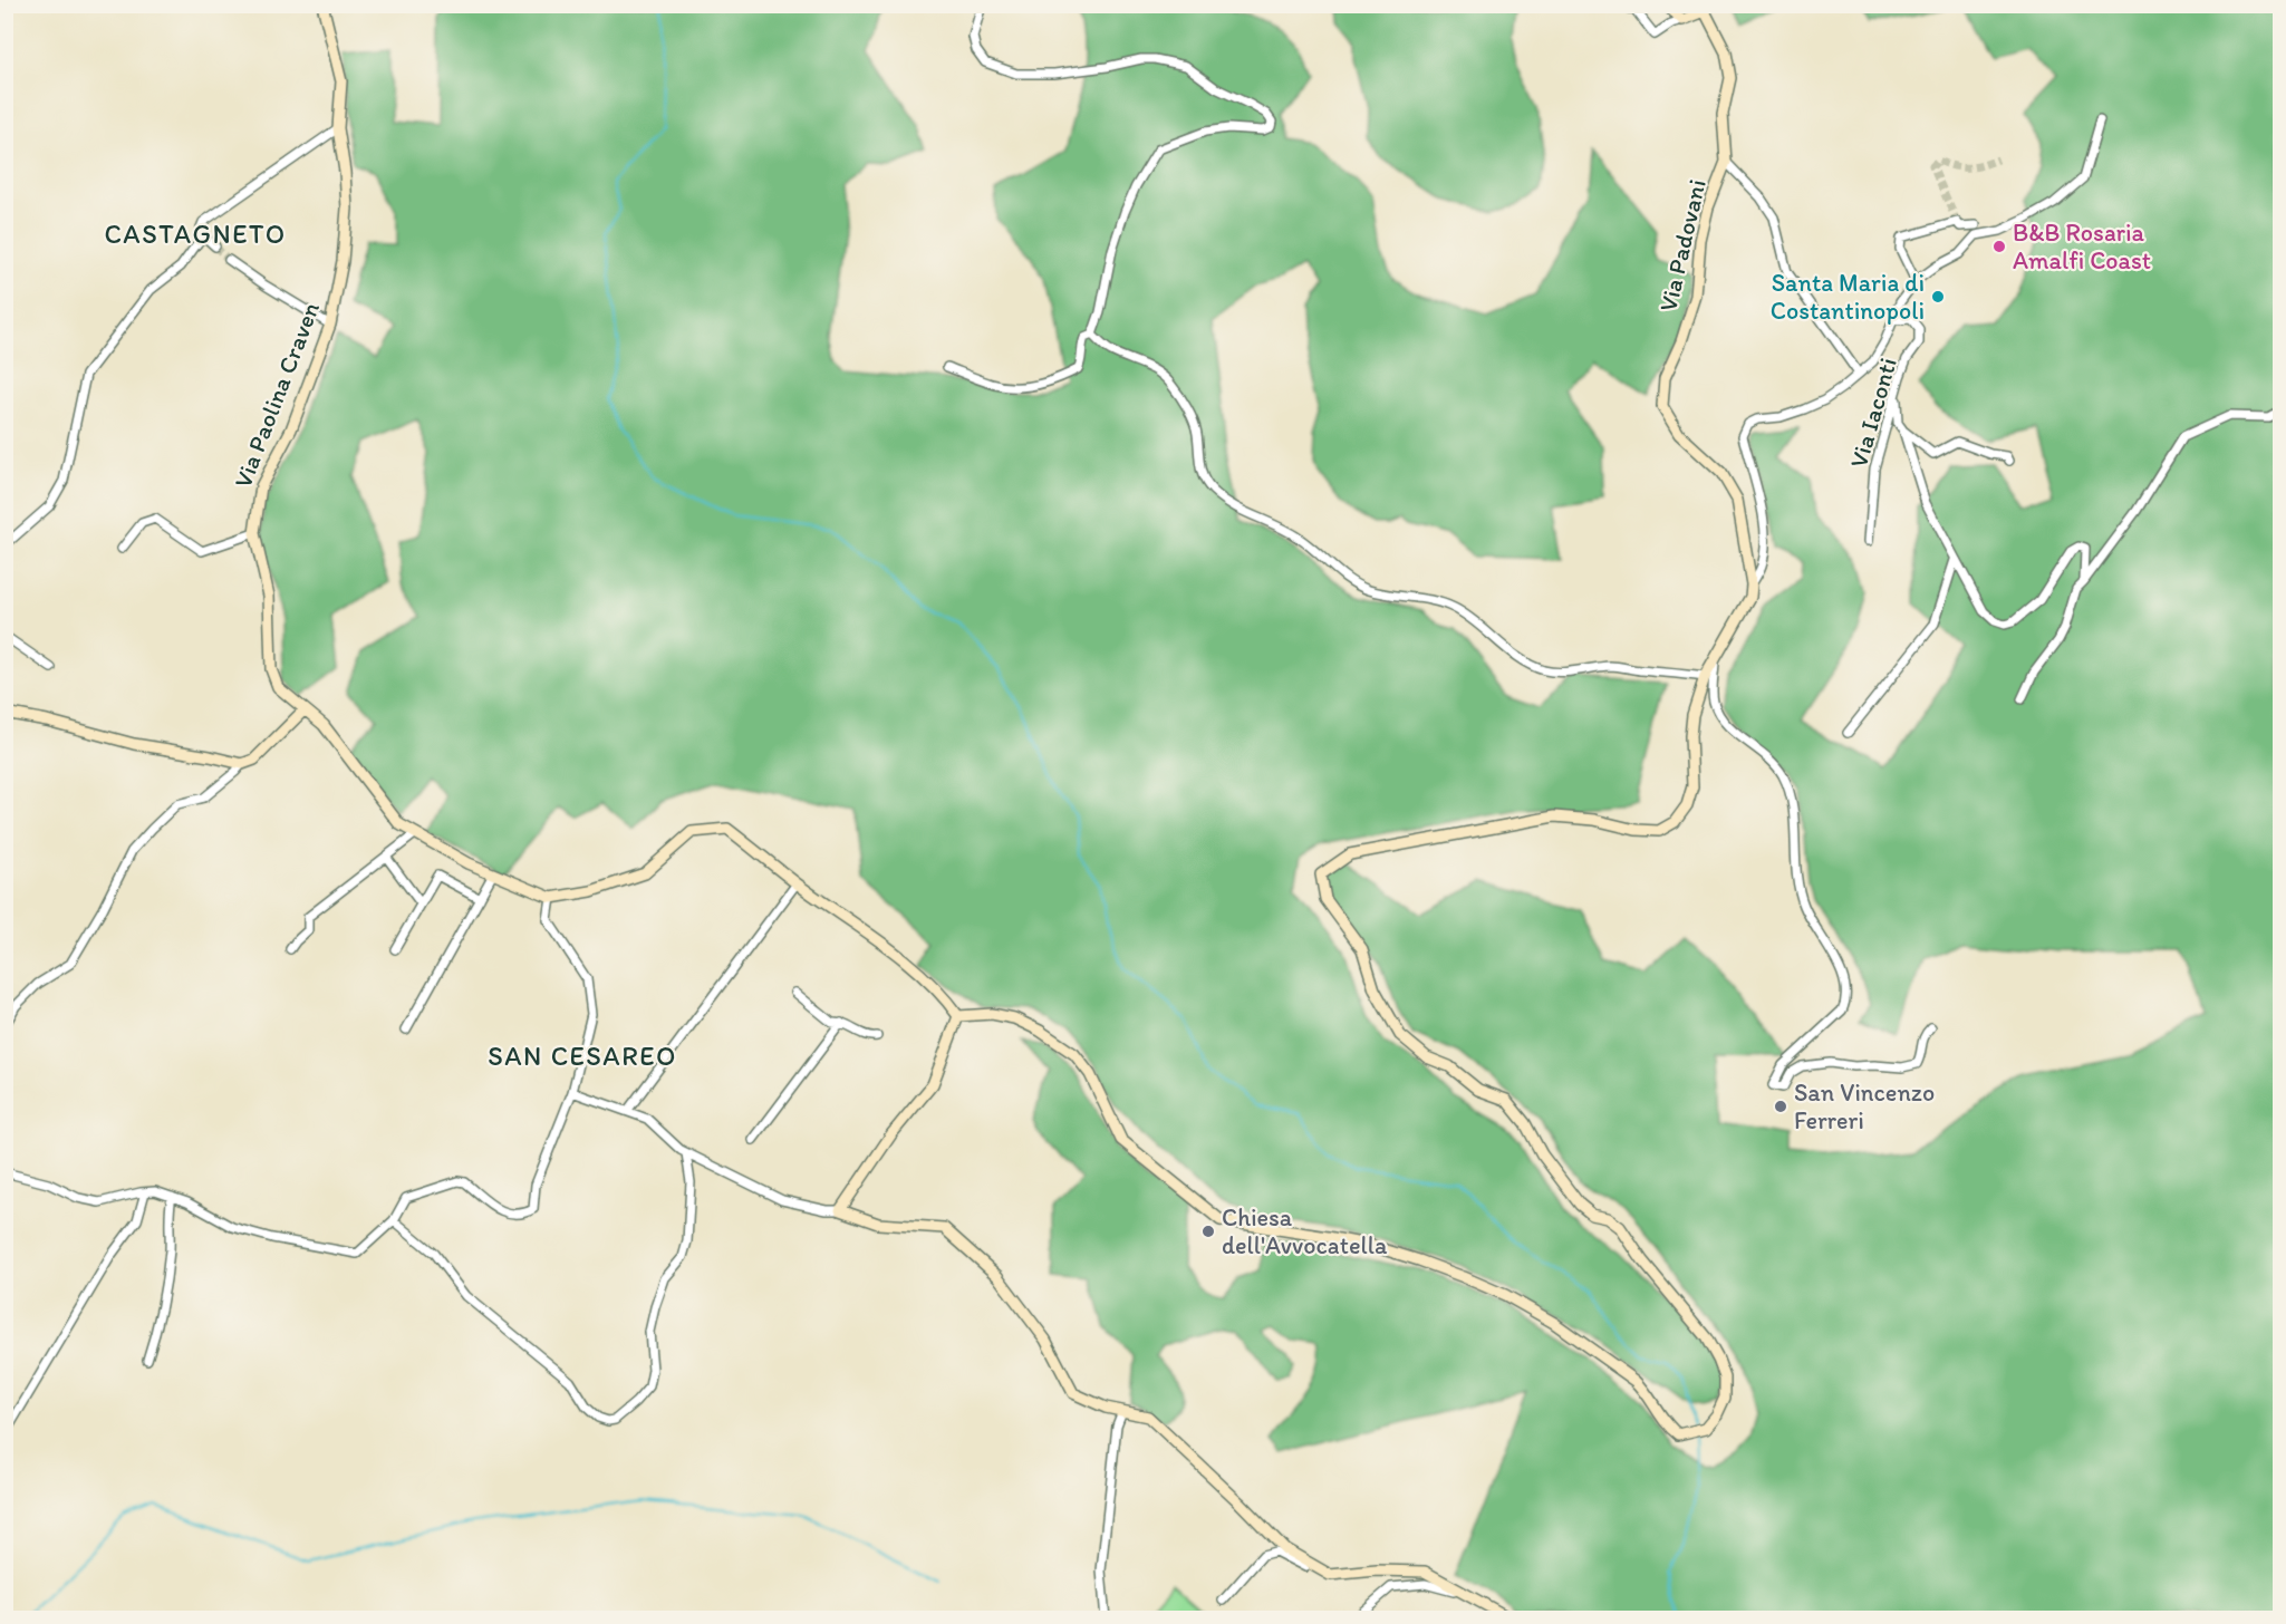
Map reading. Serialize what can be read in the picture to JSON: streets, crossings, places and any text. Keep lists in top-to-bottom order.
{
  "streets": {
    "street": ["Via Padovani", "Via Paolina Craven", "Via Iaconti"]
  },
  "crossings": [
    ["Via Padovani", "Via Iaconti"]
  ],
  "districts": ["CASTAGNETO", "SAN CESAREO"],
  "places": [
    "B&B Rosaria Amalfi Coast",
    "Santa Maria di Costantinopoli",
    "San Vincenzo Ferreri",
    "Chiesa dell'Avvocatella"
  ]
}
